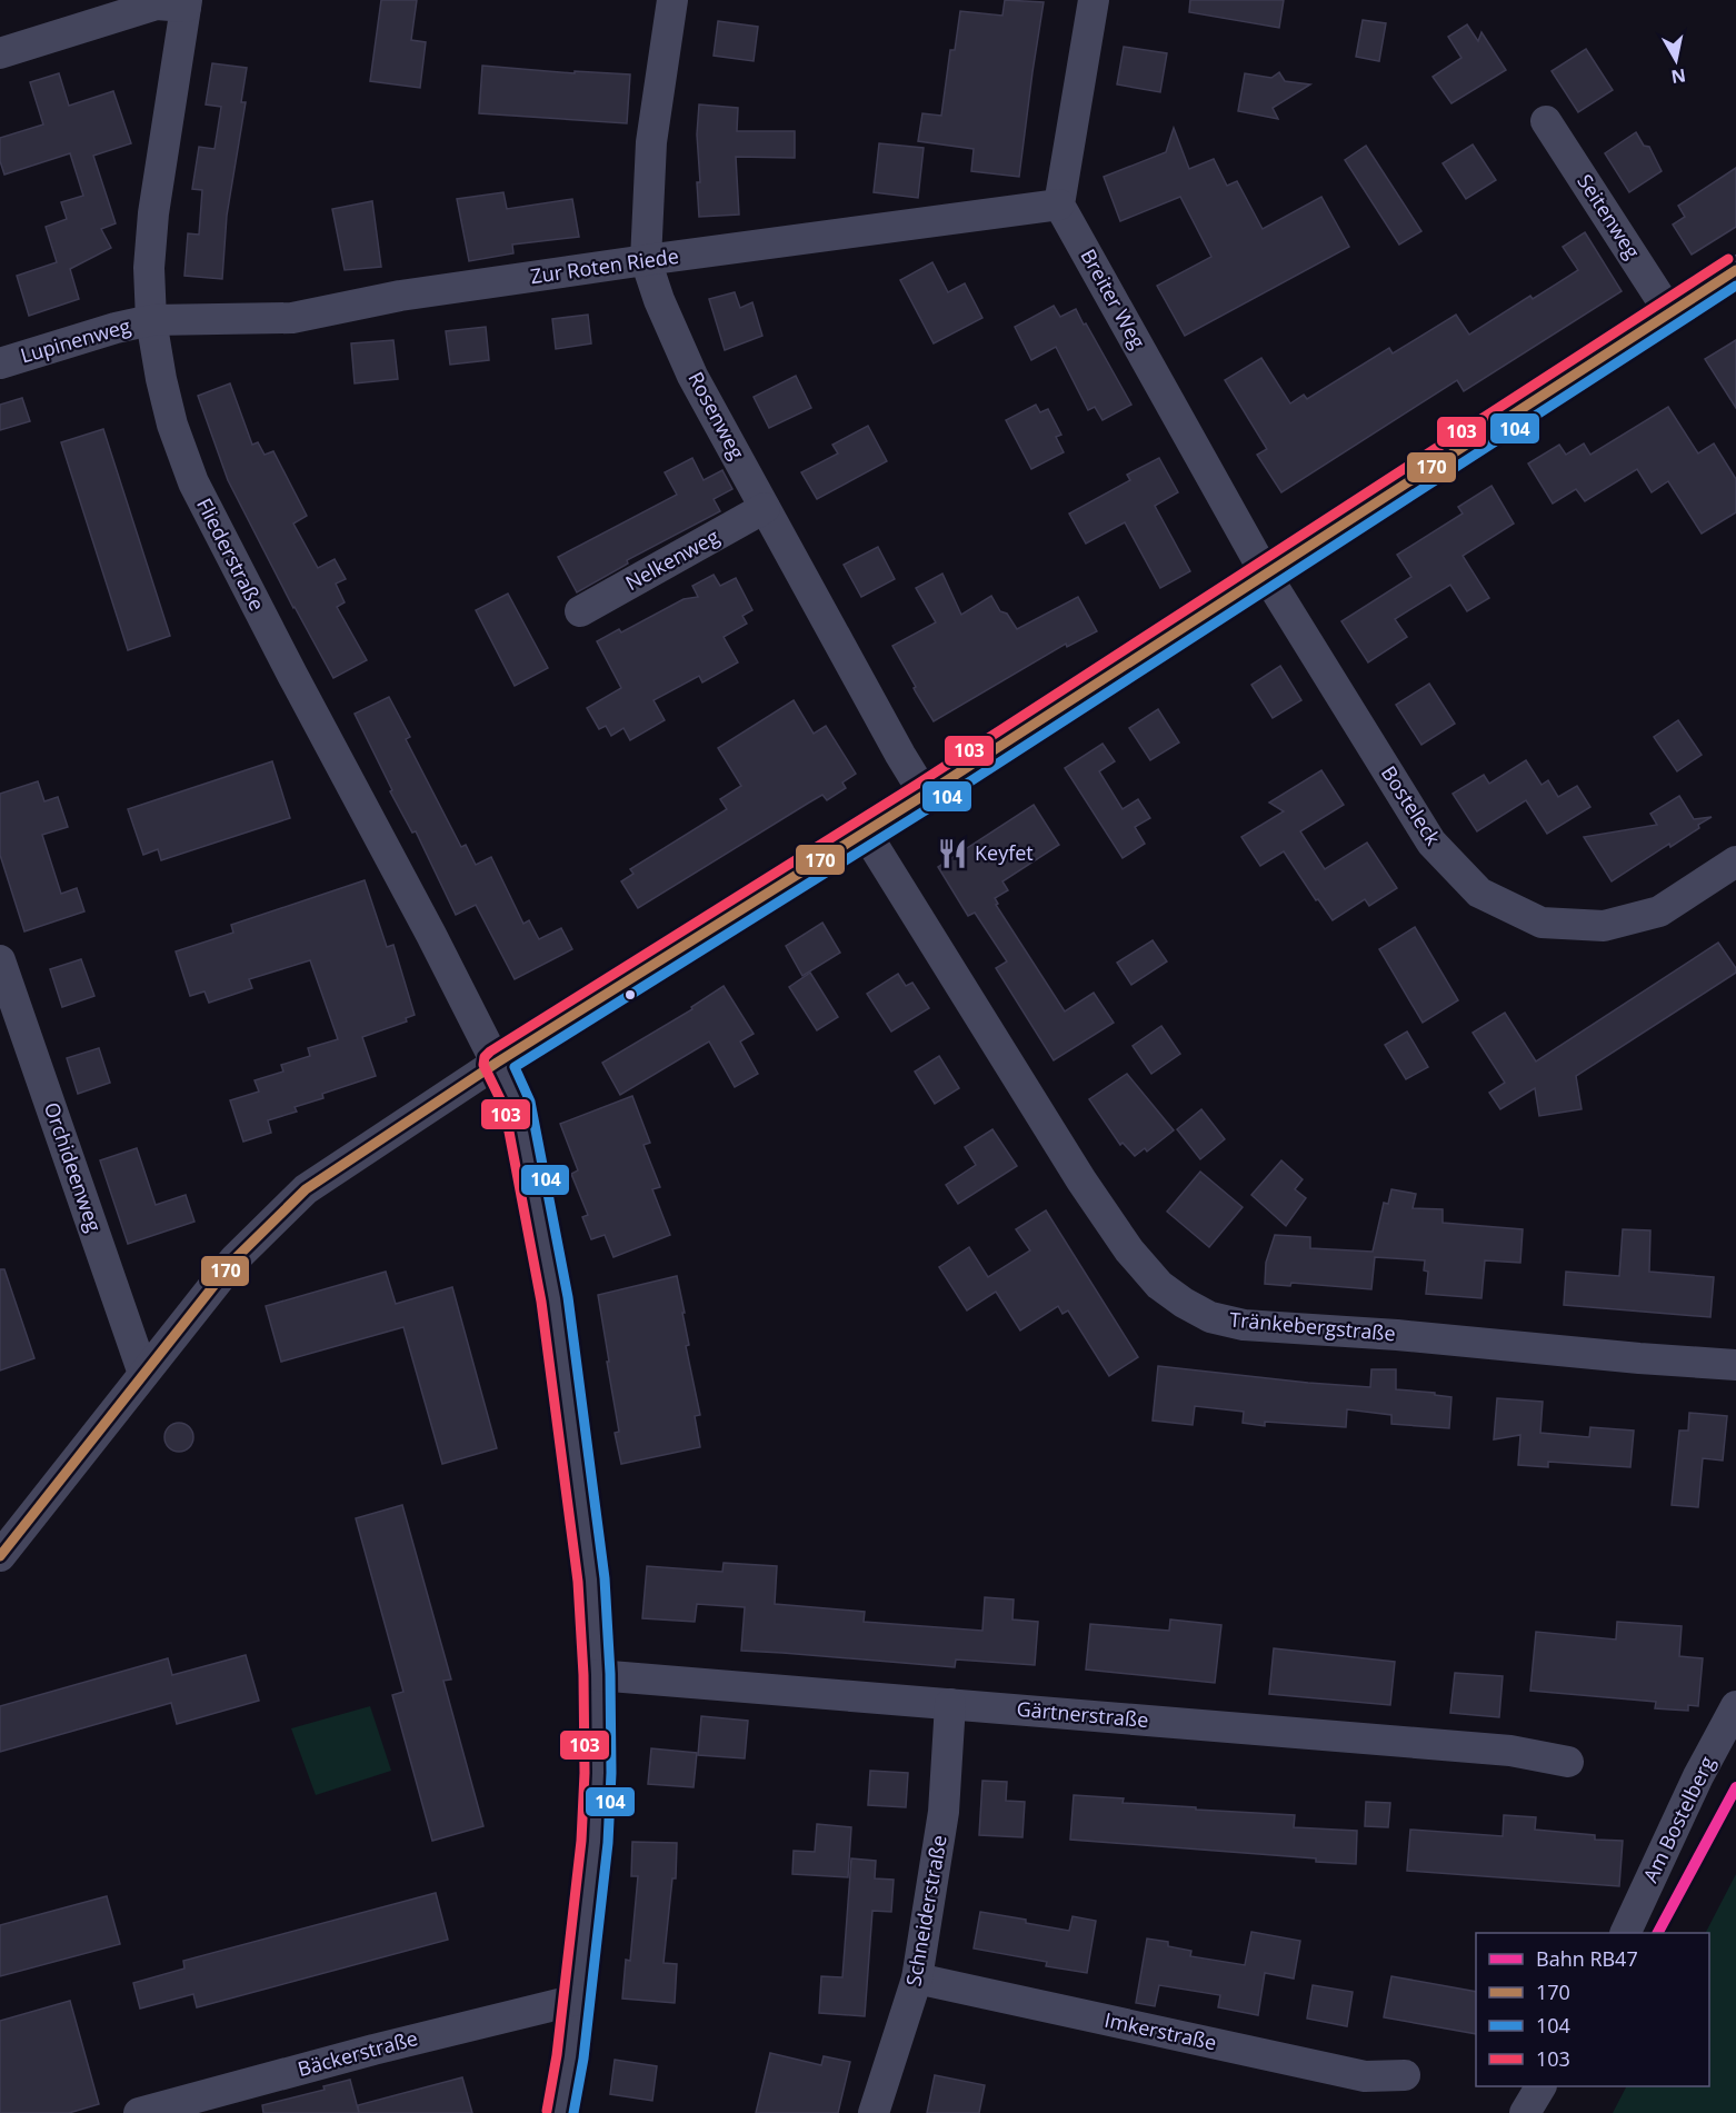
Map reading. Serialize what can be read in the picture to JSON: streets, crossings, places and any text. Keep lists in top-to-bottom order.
{
  "streets": {
    "street": [
      "Seitenweg",
      "Zur Roten Riede",
      "Breiter Weg",
      "Lupinenweg",
      "Rosenweg",
      "Fliederstraße",
      "Nelkenweg",
      "Bosteleck",
      "Orchideenweg",
      "Tränkebergstraße",
      "Gärtnerstraße",
      "Am Bostelberg",
      "Schneiderstraße",
      "Imkerstraße",
      "Bäckerstraße"
    ]
  },
  "crossings": [
    ["Zur Roten Riede", "Breiter Weg"],
    ["Zur Roten Riede", "Lupinenweg"],
    ["Zur Roten Riede", "Rosenweg"],
    ["Zur Roten Riede", "Fliederstraße"],
    ["Breiter Weg", "Bosteleck"],
    ["Lupinenweg", "Fliederstraße"],
    ["Rosenweg", "Nelkenweg"],
    ["Fliederstraße", "Gärtnerstraße"],
    ["Fliederstraße", "Bäckerstraße"],
    ["Gärtnerstraße", "Schneiderstraße"],
    ["Schneiderstraße", "Imkerstraße"]
  ],
  "places": {
    "restaurant": ["Keyfet"]
  },
  "lines": [
    "transit line 103",
    "transit line 170",
    "transit line 104",
    "rail line RB47"
  ],
  "legend": [
    "Bahn RB47",
    "170",
    "104",
    "103"
  ],
  "north": "bottom"
}
